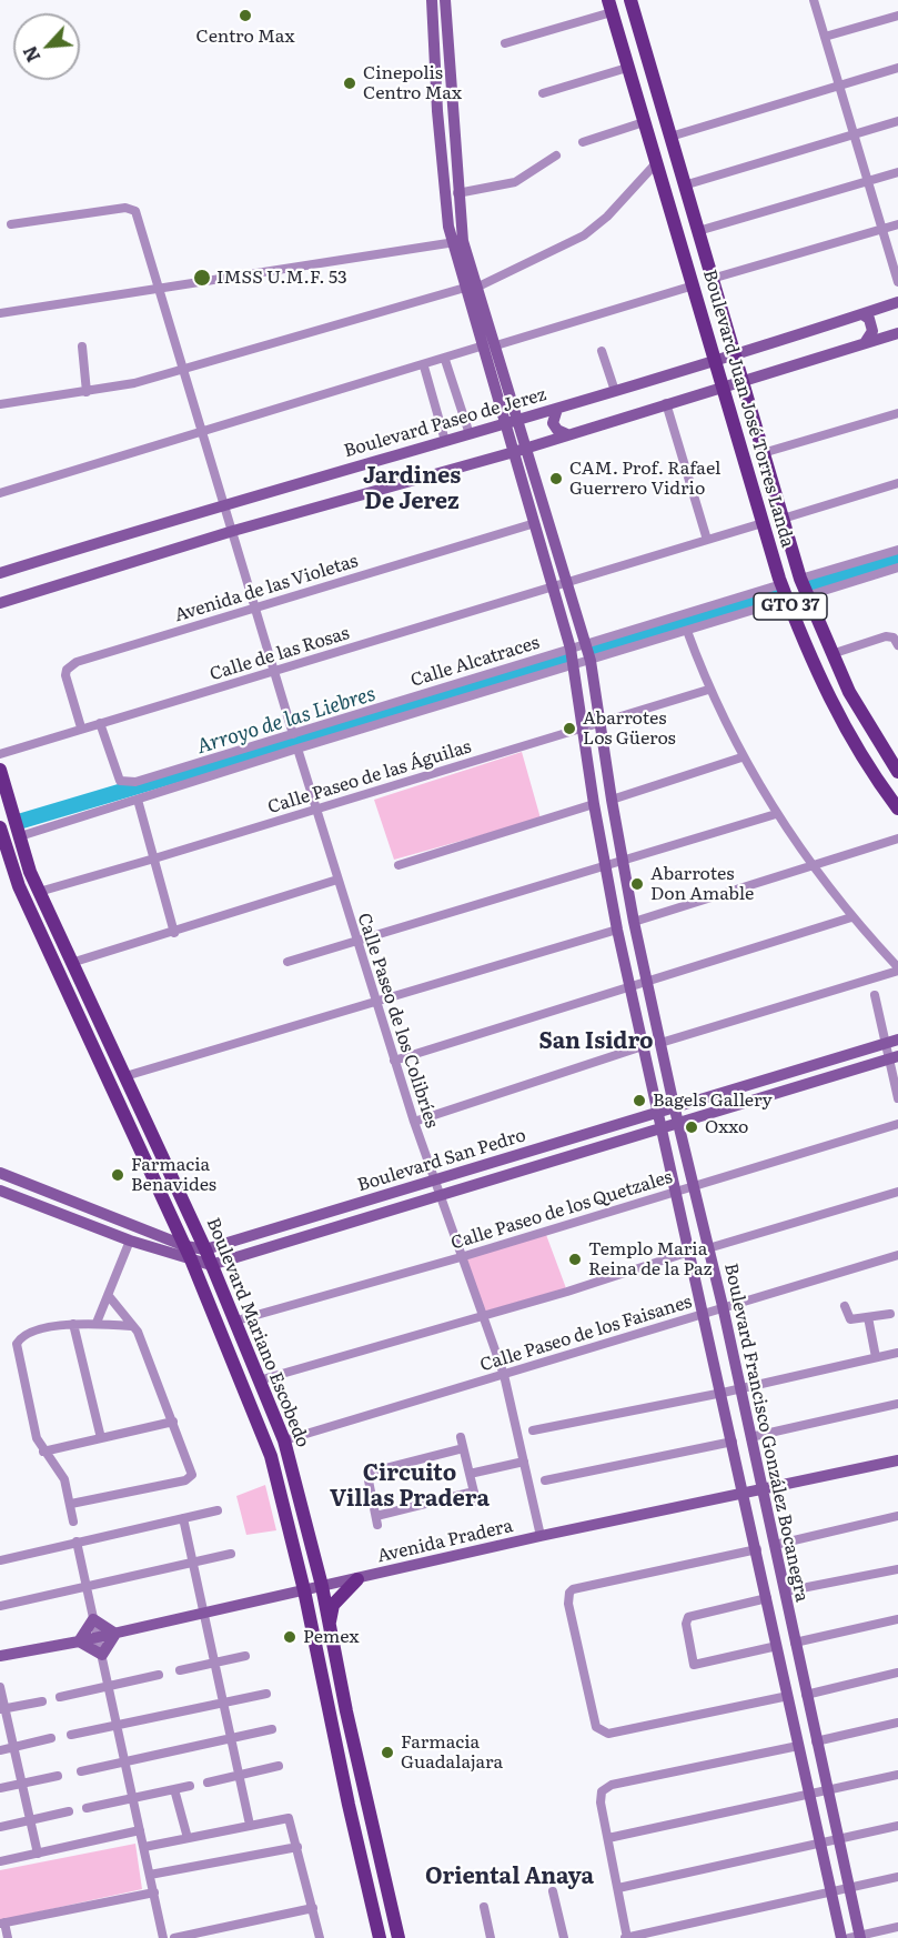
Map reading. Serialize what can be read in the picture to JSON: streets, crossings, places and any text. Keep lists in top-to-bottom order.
{
  "streets": {
    "main road": [
      "Boulevard Juan José Torres Landa",
      "Boulevard Paseo de Jerez",
      "GTO 37",
      "Boulevard San Pedro",
      "Boulevard Mariano Escobedo",
      "Boulevard Francisco González Bocanegra",
      "Avenida Pradera"
    ],
    "street": [
      "Avenida de las Violetas",
      "Calle de las Rosas",
      "Calle Alcatraces",
      "Calle Paseo de las Águilas",
      "Calle Paseo de los Colibríes",
      "Calle Paseo de los Quetzales",
      "Calle Paseo de los Faisanes"
    ]
  },
  "crossings": [
    ["Boulevard Juan José Torres Landa", "Boulevard Paseo de Jerez"],
    ["Boulevard Juan José Torres Landa", "Calle de las Rosas"],
    ["Boulevard Juan José Torres Landa", "Calle Alcatraces"],
    ["Boulevard Paseo de Jerez", "Boulevard Francisco González Bocanegra"],
    ["Avenida de las Violetas", "Calle de las Rosas"],
    ["Avenida de las Violetas", "Boulevard Francisco González Bocanegra"],
    ["Calle de las Rosas", "Calle Alcatraces"],
    ["Calle de las Rosas", "Boulevard Francisco González Bocanegra"],
    ["Calle Alcatraces", "Boulevard Francisco González Bocanegra"],
    ["Calle Paseo de las Águilas", "Calle Paseo de los Colibríes"],
    ["Calle Paseo de las Águilas", "Boulevard Mariano Escobedo"],
    ["Calle Paseo de las Águilas", "Boulevard Francisco González Bocanegra"],
    ["Calle Paseo de los Colibríes", "Boulevard San Pedro"],
    ["Calle Paseo de los Colibríes", "Calle Paseo de los Quetzales"],
    ["Calle Paseo de los Colibríes", "Calle Paseo de los Faisanes"],
    ["Calle Paseo de los Colibríes", "Avenida Pradera"],
    ["Boulevard San Pedro", "Boulevard Mariano Escobedo"],
    ["Boulevard San Pedro", "Boulevard Francisco González Bocanegra"],
    ["Calle Paseo de los Quetzales", "Boulevard Mariano Escobedo"],
    ["Calle Paseo de los Quetzales", "Boulevard Francisco González Bocanegra"],
    ["Boulevard Mariano Escobedo", "Calle Paseo de los Faisanes"],
    ["Boulevard Mariano Escobedo", "Avenida Pradera"],
    ["Calle Paseo de los Faisanes", "Boulevard Francisco González Bocanegra"],
    ["Boulevard Francisco González Bocanegra", "Avenida Pradera"]
  ],
  "districts": [
    "Jardines De Jerez",
    "San Isidro",
    "Circuito Villas Pradera",
    "Oriental Anaya"
  ],
  "water": ["Arroyo de las Liebres"],
  "places": [
    "Centro Max",
    "Cinepolis Centro Max",
    "IMSS U.M.F. 53",
    "CAM. Prof. Rafael Guerrero Vidrio",
    "Abarrotes Los Güeros",
    "Abarrotes Don Amable",
    "Bagels Gallery",
    "Oxxo",
    "Farmacia Benavides",
    "Templo Maria Reina de la Paz",
    "Pemex",
    "Farmacia Guadalajara"
  ],
  "north": "bottom left"
}
